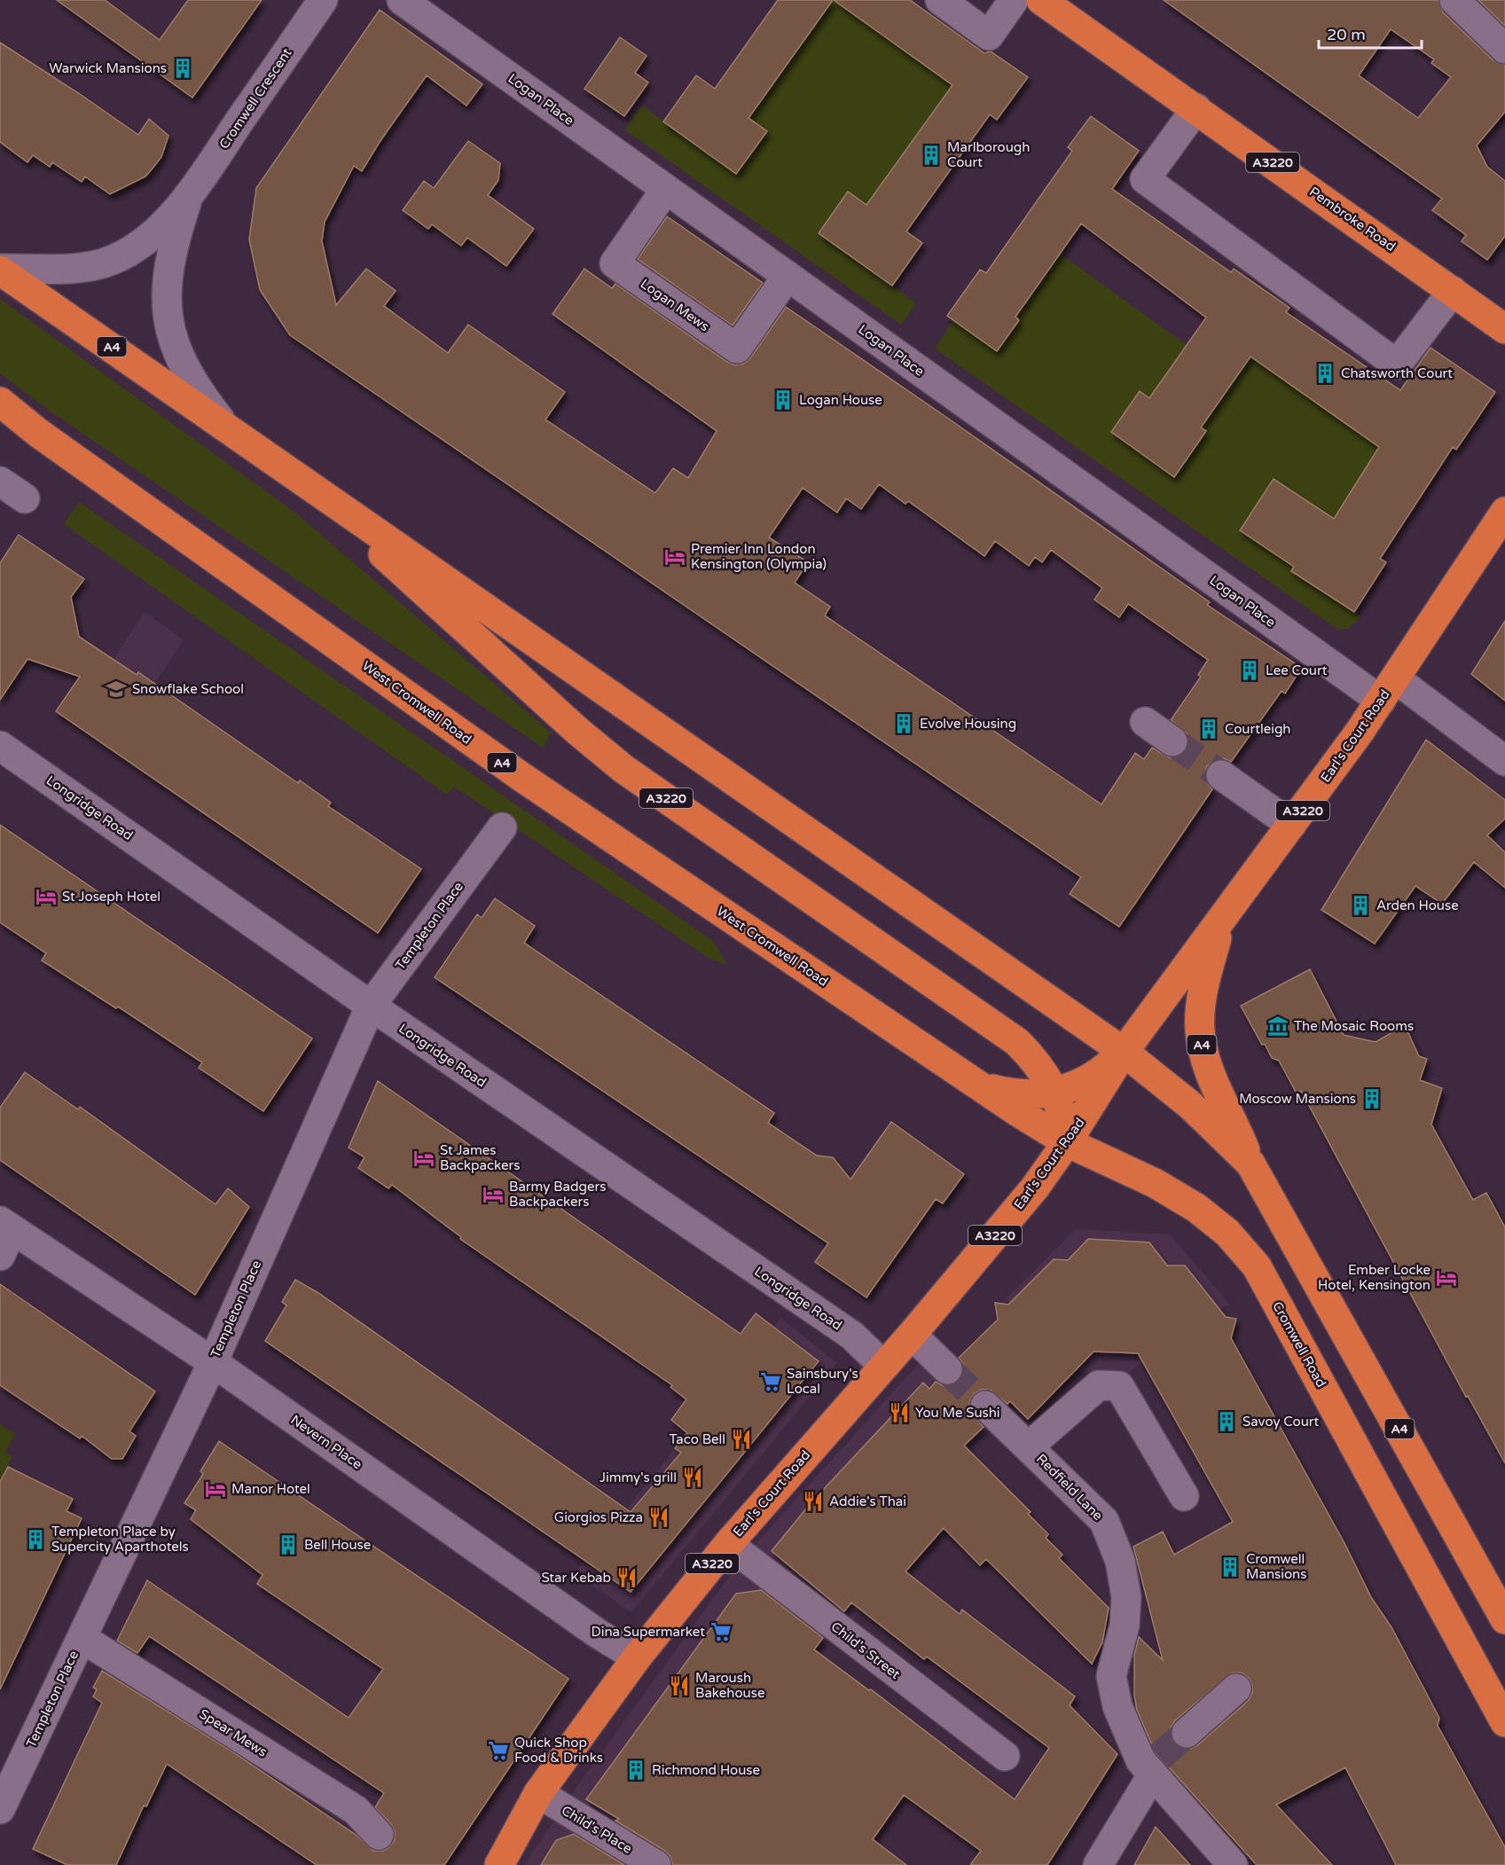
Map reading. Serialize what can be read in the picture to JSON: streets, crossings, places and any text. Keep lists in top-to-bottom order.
{
  "streets": {
    "highway": [
      "A3220",
      "Pembroke Road",
      "A4",
      "West Cromwell Road",
      "Earl's Court Road",
      "Cromwell Road"
    ],
    "street": [
      "Cromwell Crescent",
      "Logan Place",
      "Logan Mews",
      "Longridge Road",
      "Templeton Place",
      "Nevern Place",
      "Redfield Lane",
      "Child's Street",
      "Spear Mews",
      "Child's Place"
    ]
  },
  "crossings": [
    ["Cromwell Crescent", "A4"],
    ["Logan Place", "Logan Mews"],
    ["Logan Place", "Earl's Court Road"],
    ["A3220", "A4"],
    ["A3220", "Earl's Court Road"],
    ["A3220", "Cromwell Road"],
    ["A4", "West Cromwell Road"],
    ["A4", "Earl's Court Road"],
    ["A4", "Cromwell Road"],
    ["West Cromwell Road", "Cromwell Road"],
    ["Earl's Court Road", "Longridge Road"],
    ["Earl's Court Road", "Cromwell Road"],
    ["Earl's Court Road", "Nevern Place"],
    ["Earl's Court Road", "Child's Street"],
    ["Earl's Court Road", "Child's Place"],
    ["Longridge Road", "Templeton Place"],
    ["Templeton Place", "Nevern Place"],
    ["Templeton Place", "Spear Mews"]
  ],
  "places": {
    "building": [
      "Warwick Mansions",
      "Marlborough Court",
      "Chatsworth Court",
      "Logan House",
      "Lee Court",
      "Evolve Housing",
      "Courtleigh",
      "Arden House",
      "Moscow Mansions",
      "Savoy Court",
      "Templeton Place by Supercity Aparthotels",
      "Bell House",
      "Cromwell Mansions",
      "Richmond House"
    ],
    "hotel": [
      "Premier Inn London Kensington (Olympia)",
      "St Joseph Hotel",
      "St James Backpackers",
      "Barmy Badgers Backpackers",
      "Ember Locke Hotel, Kensington",
      "Manor Hotel"
    ],
    "school or university": ["Snowflake School"],
    "museum": ["The Mosaic Rooms"],
    "supermarket": ["Sainsbury's Local", "Dina Supermarket", "Quick Shop Food & Drinks"],
    "restaurant": [
      "You Me Sushi",
      "Taco Bell",
      "Jimmy's grill",
      "Addie's Thai",
      "Giorgios Pizza",
      "Star Kebab",
      "Maroush Bakehouse"
    ]
  },
  "scale_bar": "20 m"
}
